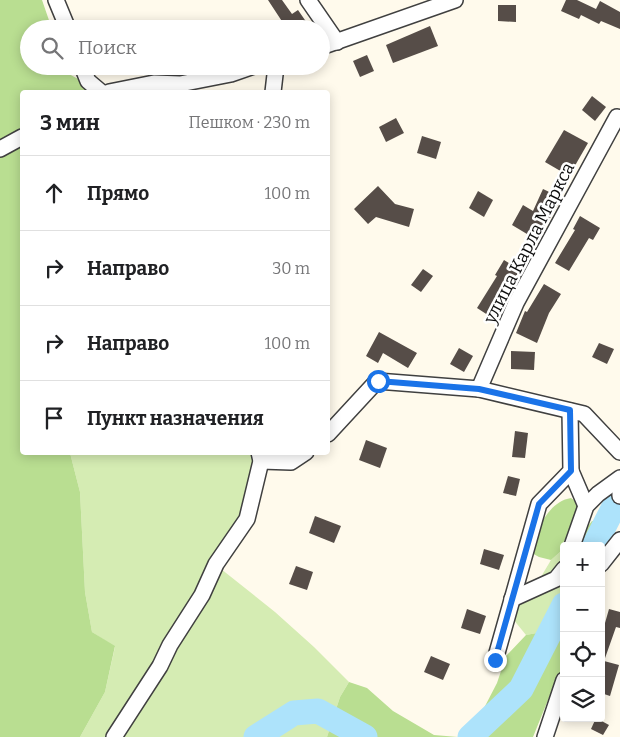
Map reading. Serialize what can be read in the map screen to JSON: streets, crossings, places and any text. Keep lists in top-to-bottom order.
{
  "streets": {
    "street": ["улица Карла Маркса"]
  },
  "page": {
    "search": "Поиск",
    "heading": ["3 мин", "Пешком · 230 m"],
    "list": [
      ["Прямо", "100 m"],
      ["Направо", "30 m"],
      ["Направо", "100 m"],
      "Пункт назначения"
    ],
    "map_buttons": ["+", "−"]
  }
}
